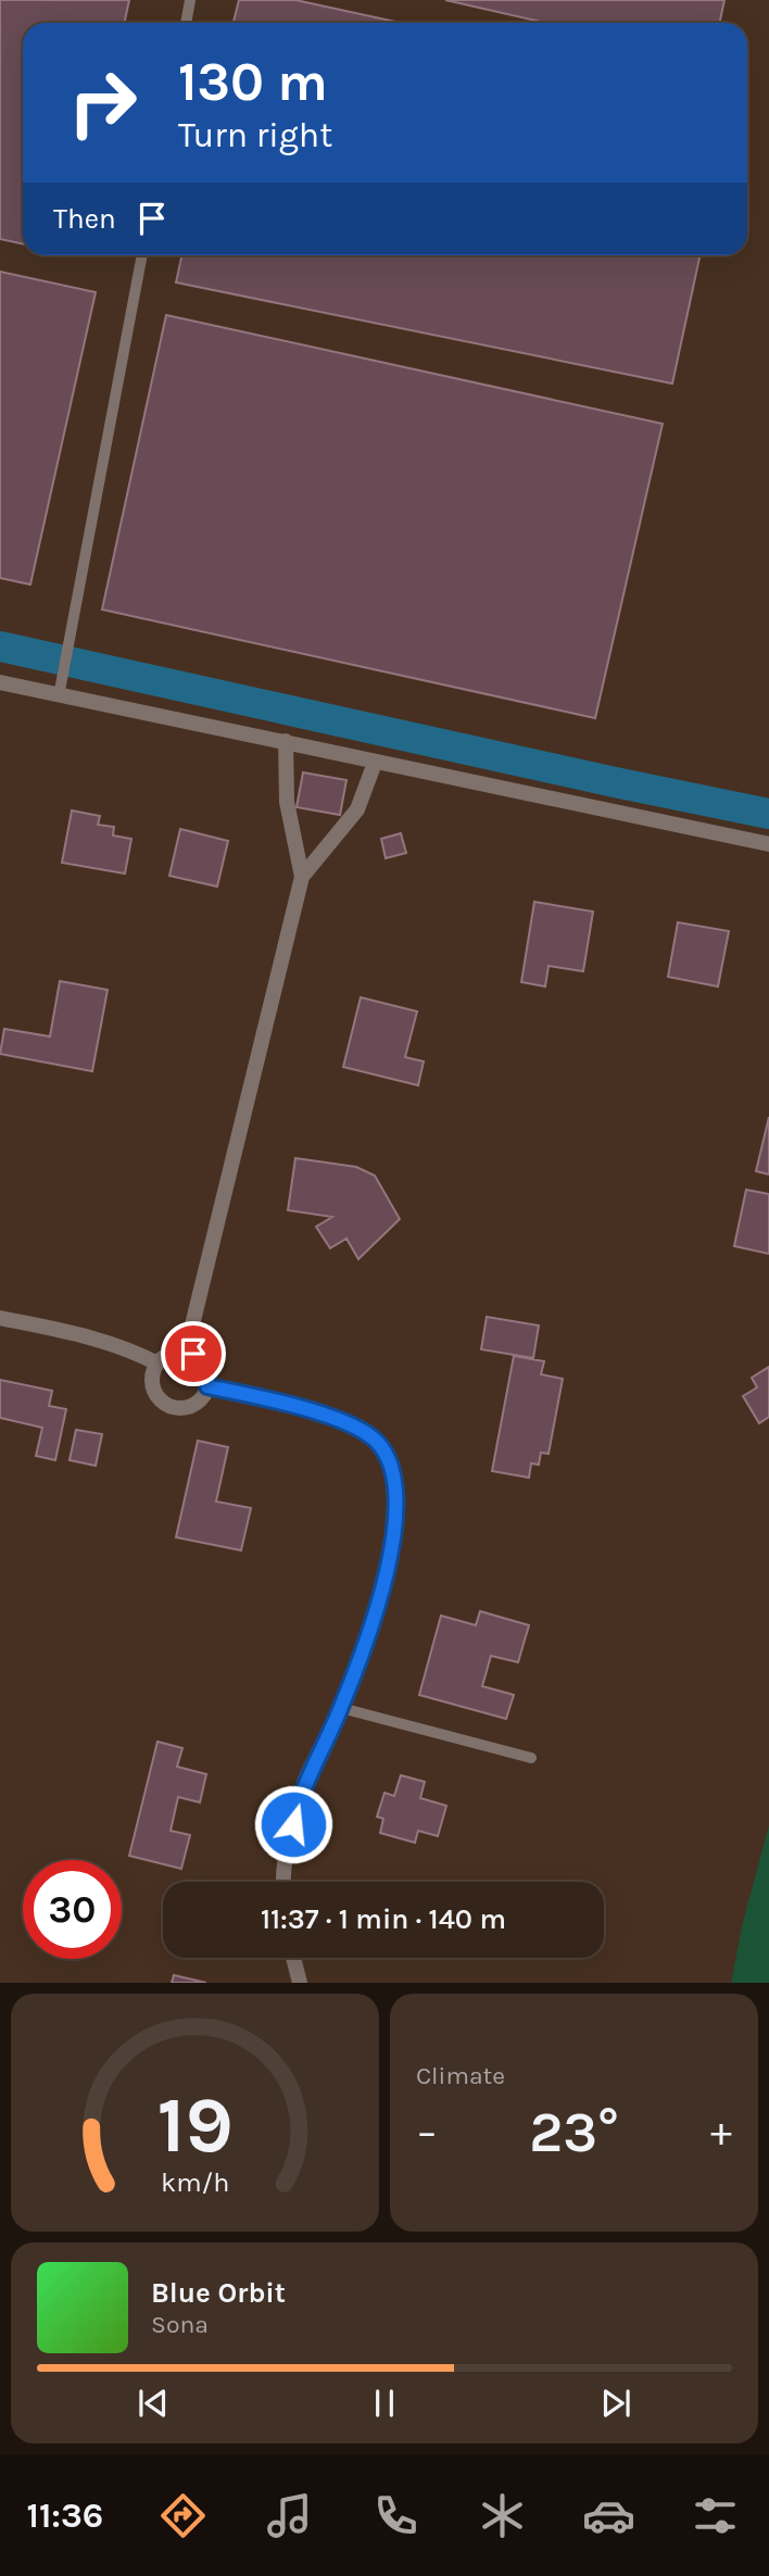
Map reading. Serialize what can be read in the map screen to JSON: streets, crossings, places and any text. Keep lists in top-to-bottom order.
{
  "page": {
    "turn": ["130 m", "Turn right"],
    "then": "Then",
    "limit": "30",
    "trip": "11:37 · 1 min · 140 m",
    "tile": "Climate",
    "heat": ["−", "23°", "+"],
    "song": ["Blue Orbit", "Sona"],
    "tabs": "11:36",
    "gauge": ["19", "km/h"]
  }
}
